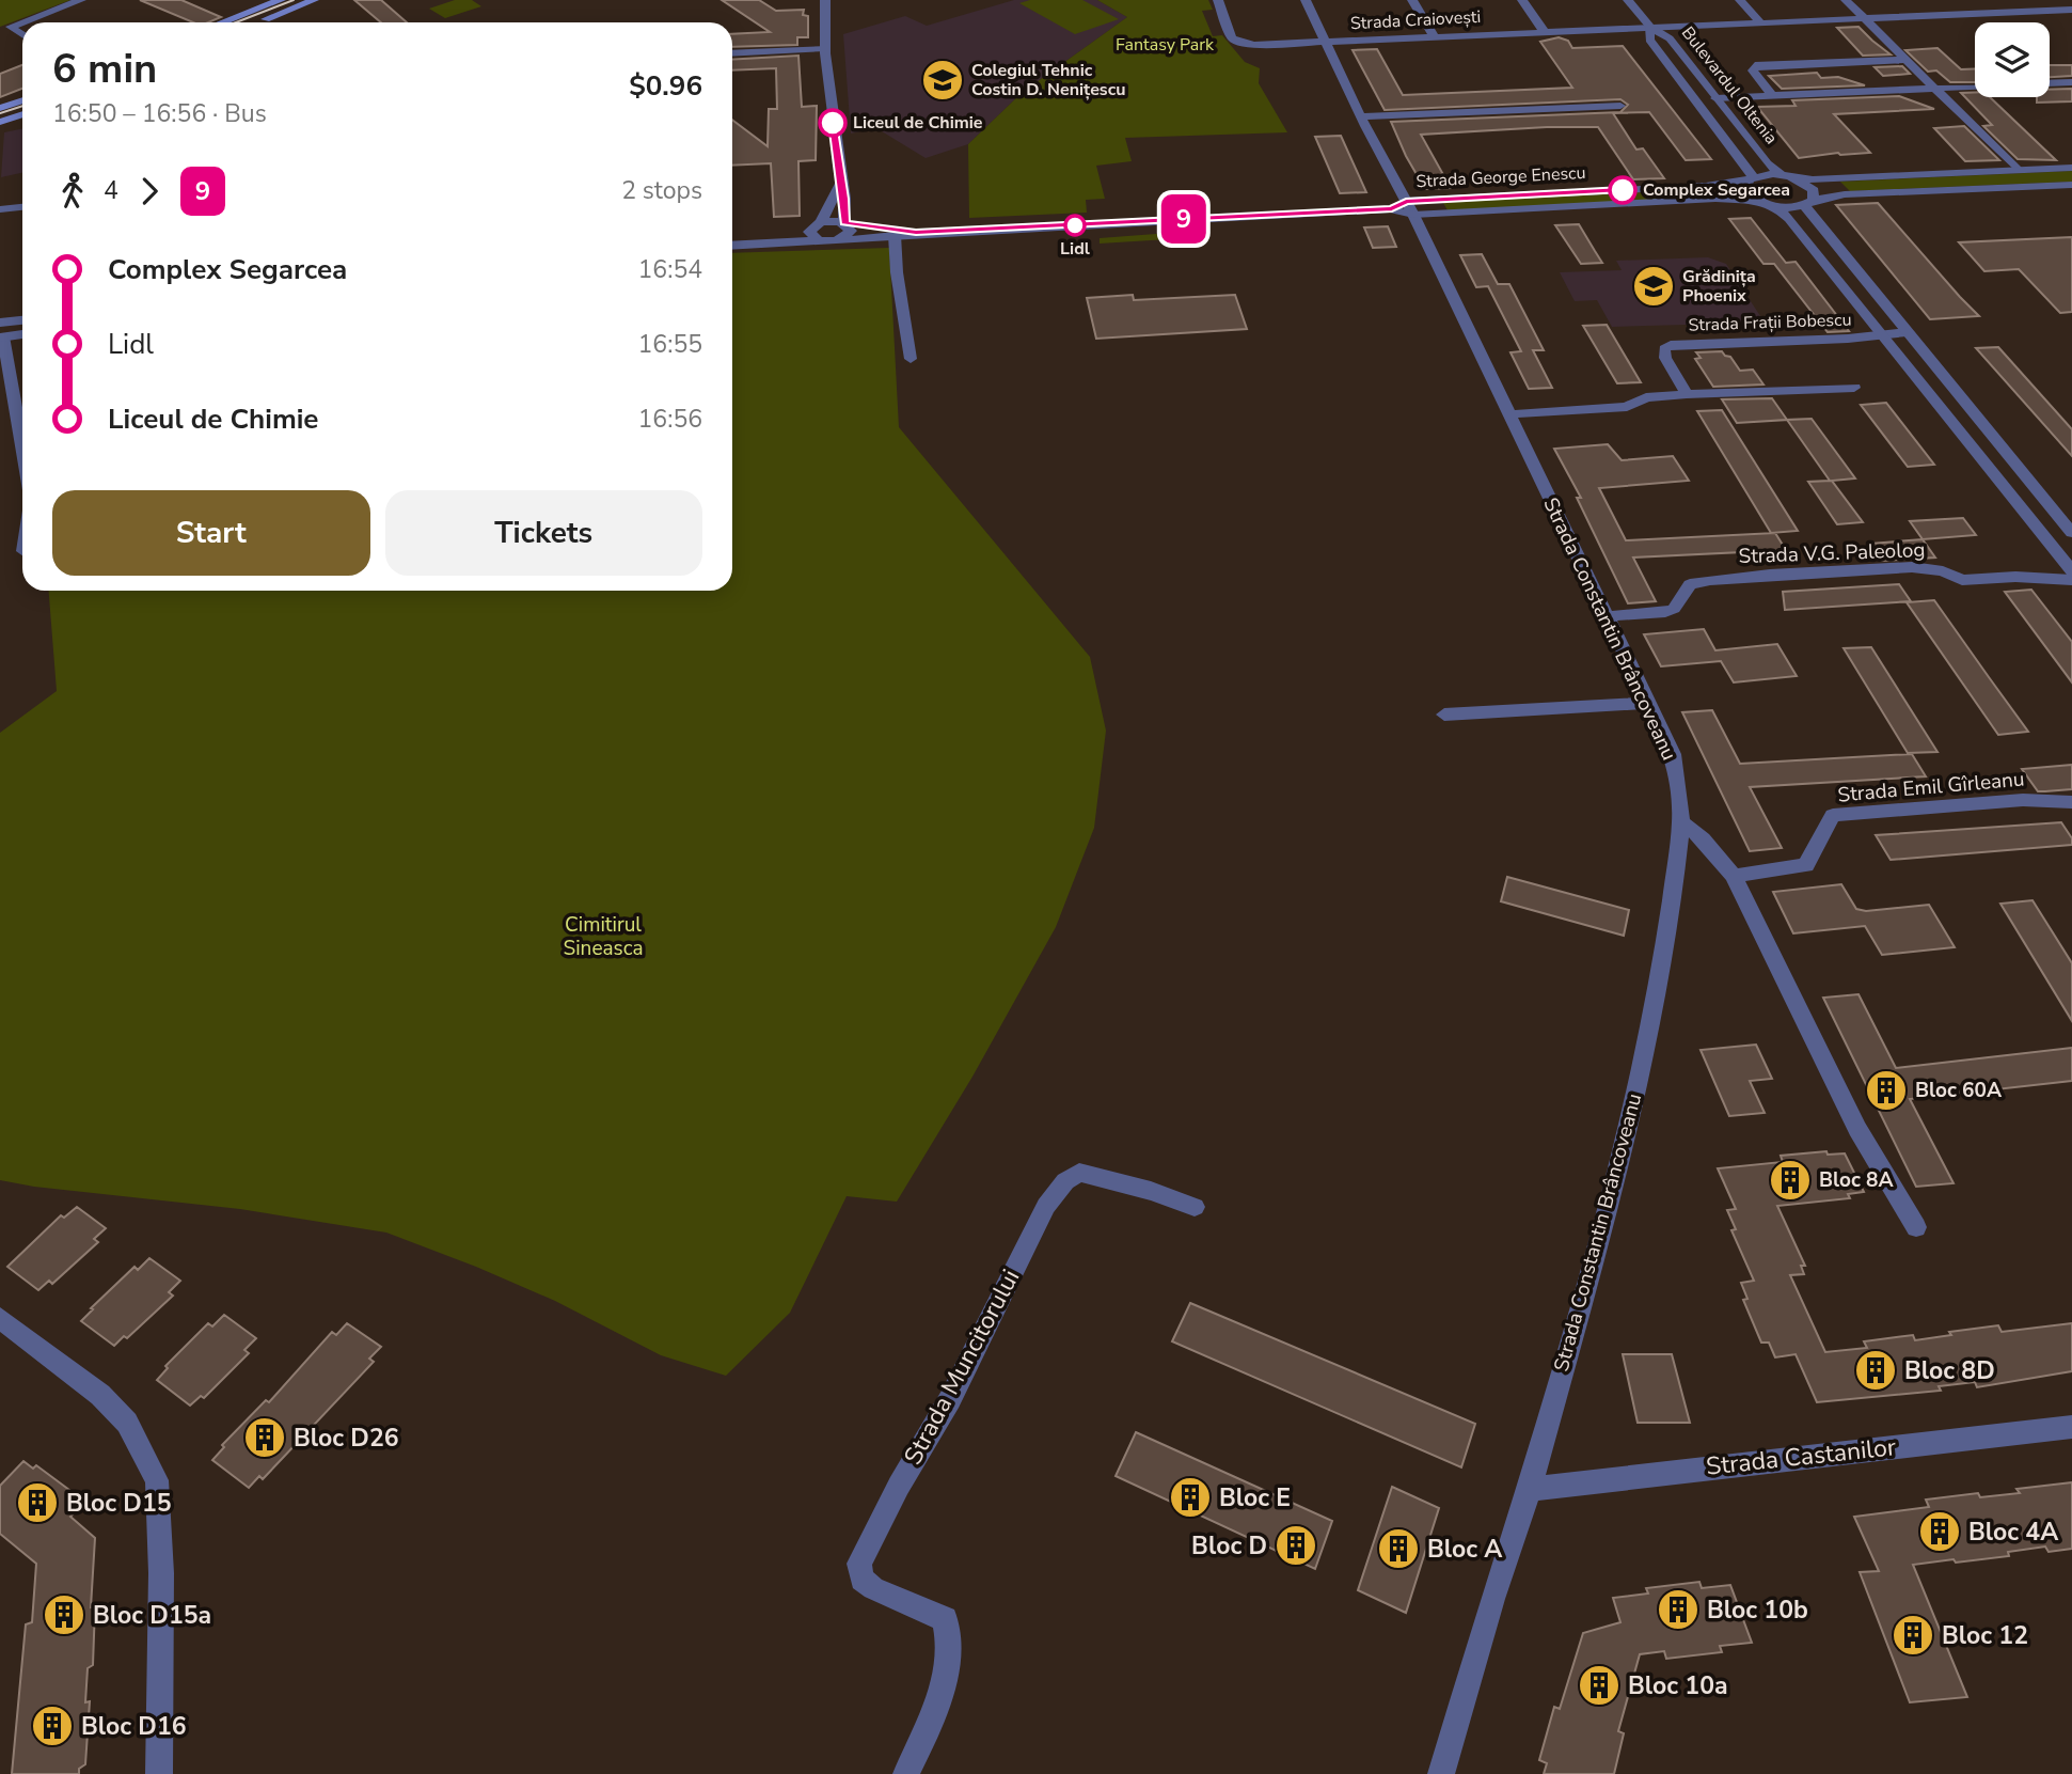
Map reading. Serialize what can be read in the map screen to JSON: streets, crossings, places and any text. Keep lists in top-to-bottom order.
{
  "streets": {
    "street": [
      "Strada Craiovești",
      "Bulevardul Oltenia",
      "Strada George Enescu",
      "Strada Frații Bobescu",
      "Strada V.G. Paleolog",
      "Strada Constantin Brâncoveanu",
      "Strada Emil Gîrleanu",
      "Strada Muncitorului",
      "Strada Castanilor"
    ]
  },
  "crossings": [
    ["Strada Craiovești", "Bulevardul Oltenia"],
    ["Strada Craiovești", "Strada Constantin Brâncoveanu"],
    ["Bulevardul Oltenia", "Strada George Enescu"],
    ["Strada George Enescu", "Strada Constantin Brâncoveanu"],
    ["Strada V.G. Paleolog", "Strada Constantin Brâncoveanu"],
    ["Strada Constantin Brâncoveanu", "Strada Castanilor"]
  ],
  "parks": ["Fantasy Park", "Cimitirul Sineasca"],
  "places": {
    "school or university": ["Colegiul Tehnic Costin D. Nenițescu", "Grădinița Phoenix"],
    "other": ["Liceul de Chimie", "Complex Segarcea", "Lidl"],
    "building": [
      "Bloc 60A",
      "Bloc 8A",
      "Bloc 8D",
      "Bloc D26",
      "Bloc E",
      "Bloc D15",
      "Bloc 4A",
      "Bloc D",
      "Bloc A",
      "Bloc 10b",
      "Bloc D15a",
      "Bloc 12",
      "Bloc 10a",
      "Bloc D16"
    ]
  },
  "lines": ["bus line 9"],
  "page": {
    "on_map": "9",
    "heading": ["6 min", "16:50 – 16:56 · Bus", "$0.96"],
    "legs": ["4", "9", "2 stops"],
    "list": [
      {
        "name": "Complex Segarcea",
        "value": "16:54"
      },
      {
        "name": "Lidl",
        "value": "16:55"
      },
      {
        "name": "Liceul de Chimie",
        "value": "16:56"
      }
    ],
    "buttons": ["Start", "Tickets"]
  }
}
